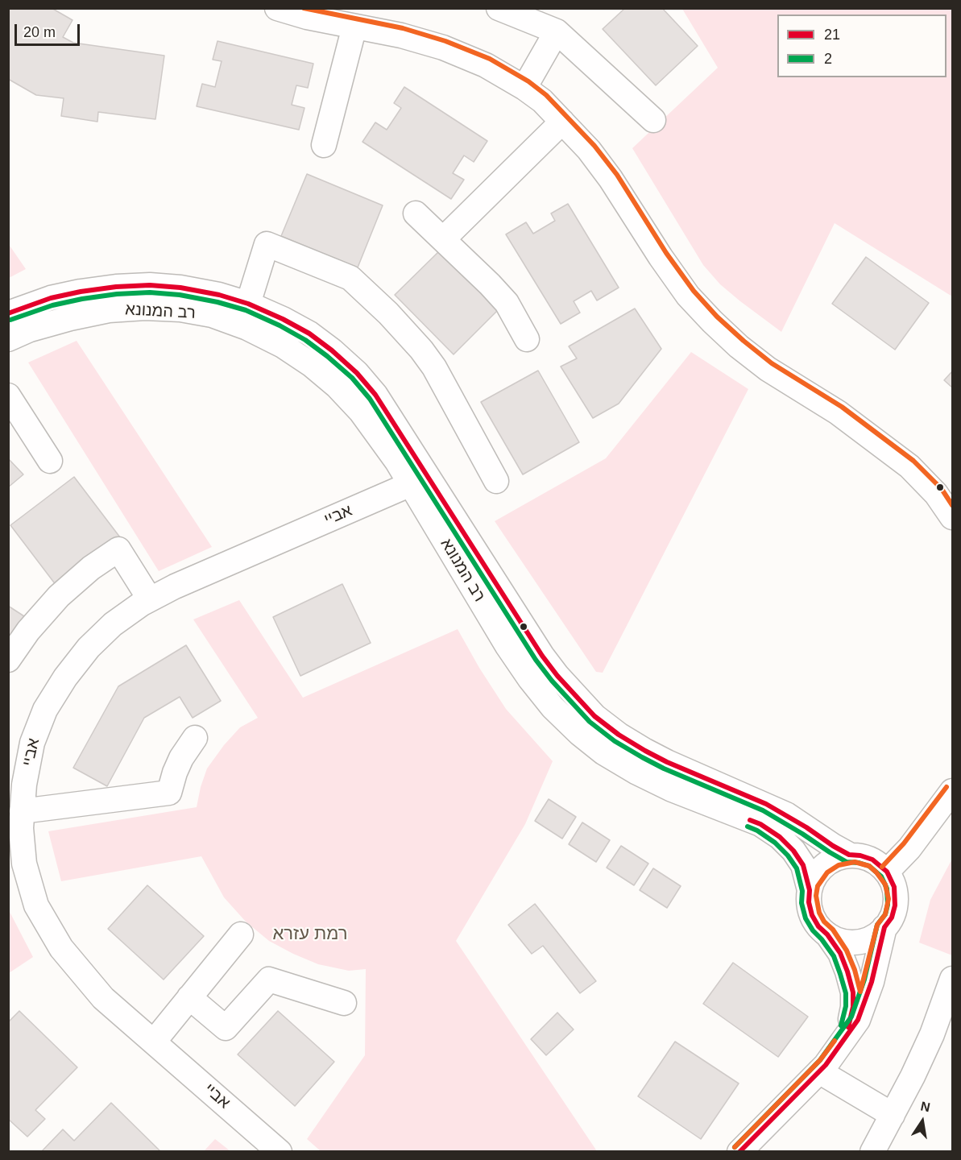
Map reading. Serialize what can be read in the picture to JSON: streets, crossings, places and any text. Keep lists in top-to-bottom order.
{
  "streets": {
    "street": ["רב המנונא", "אביי"]
  },
  "crossings": [
    ["רב המנונא", "אביי"]
  ],
  "districts": ["רמת עזרא"],
  "lines": ["transit line 21", "transit line 2"],
  "legend": ["21", "2"],
  "scale_bar": "20 m",
  "north": "top"
}
